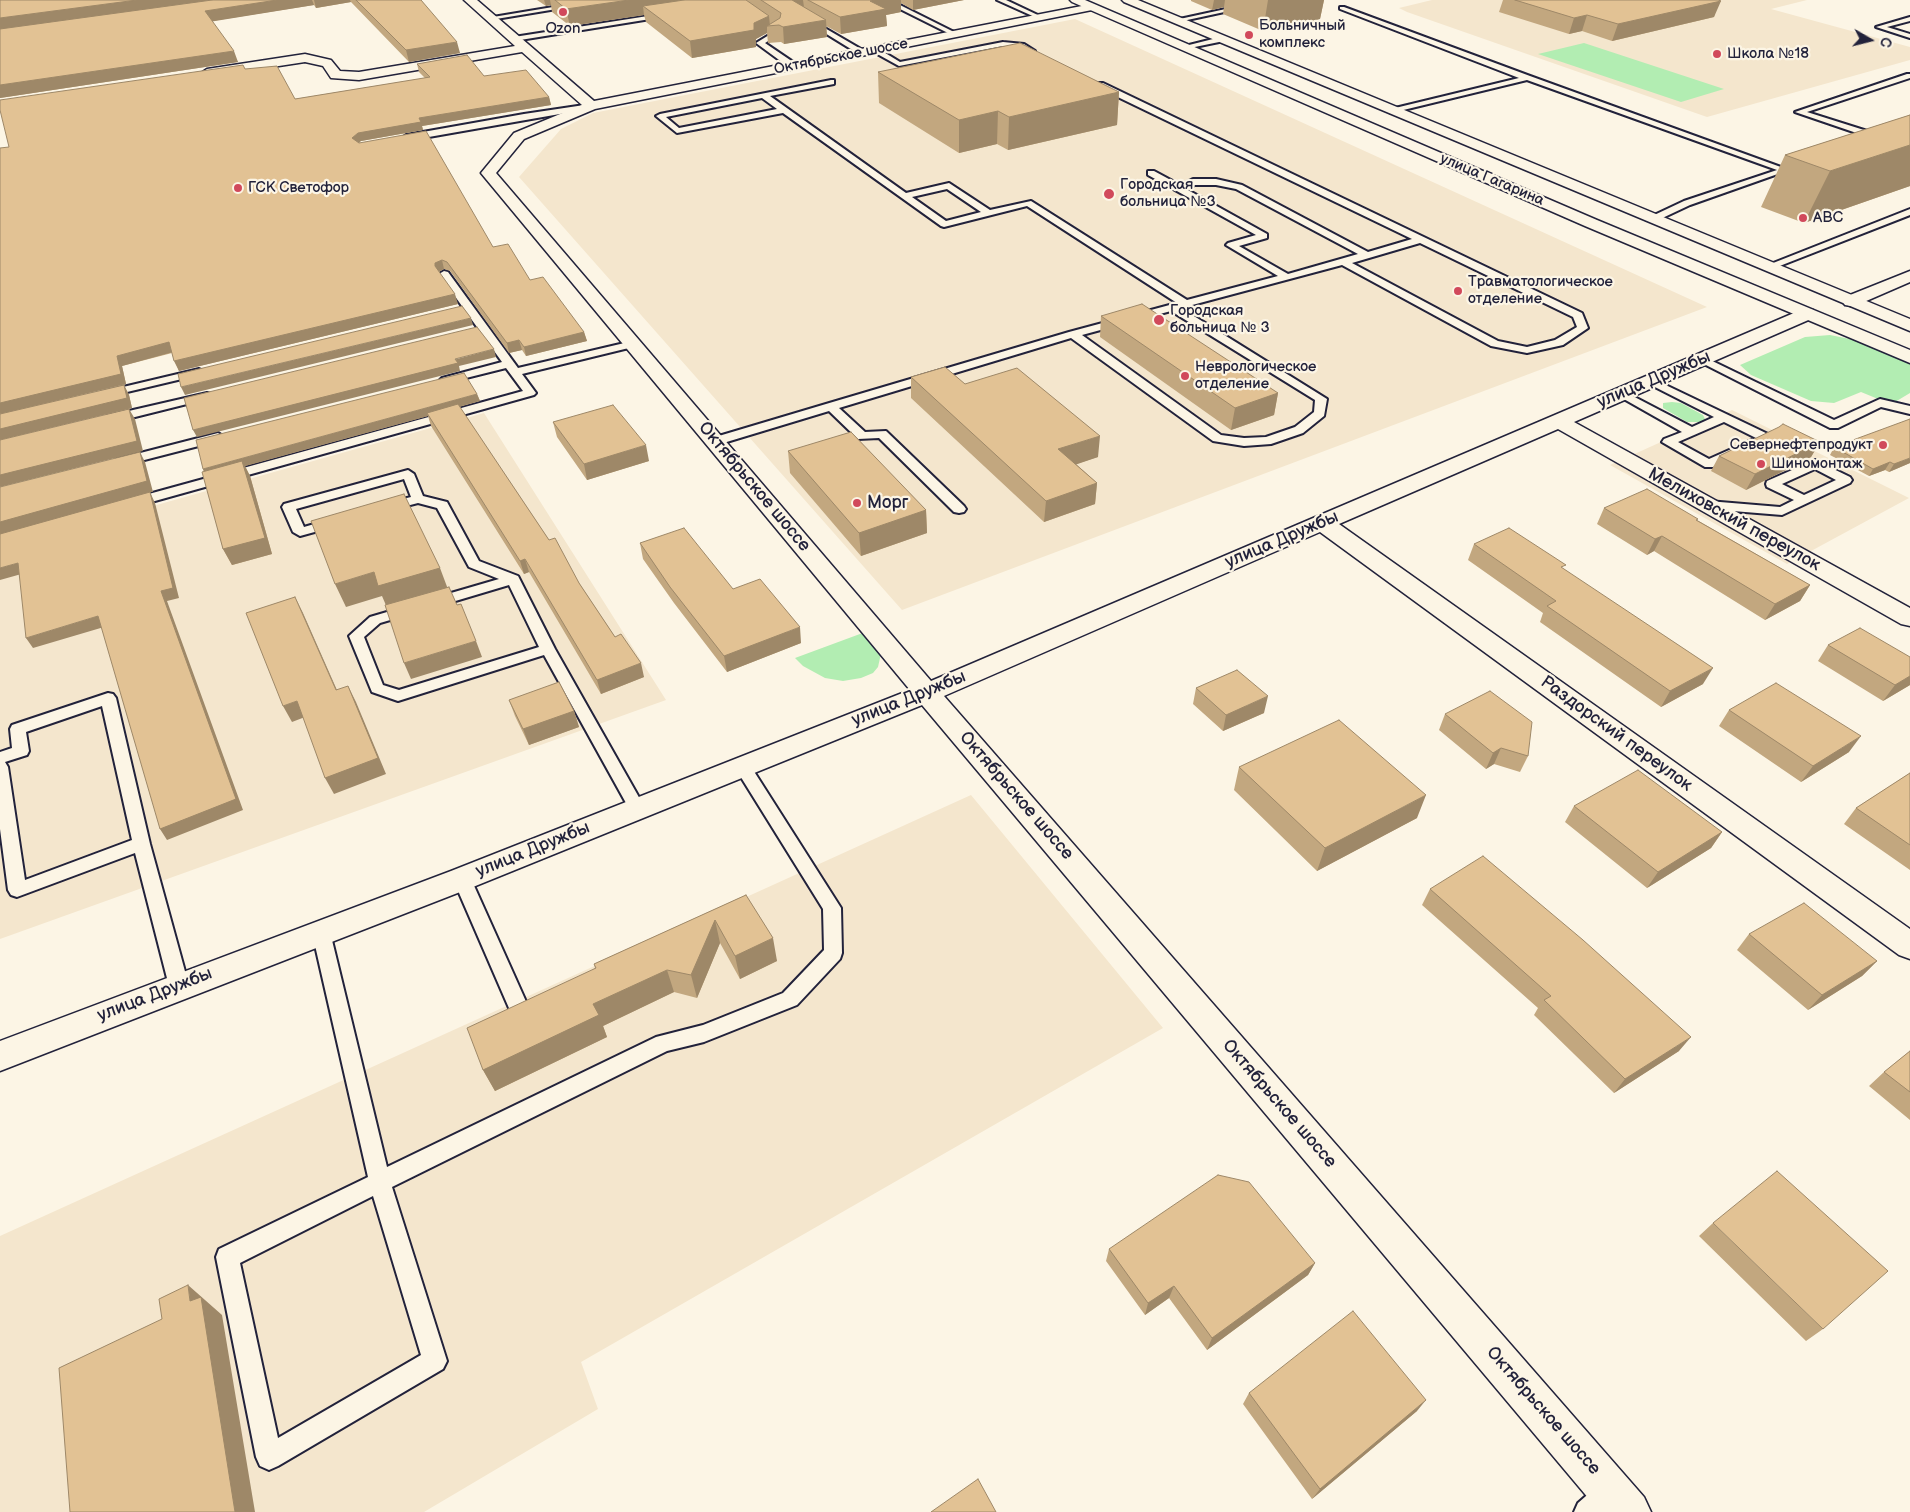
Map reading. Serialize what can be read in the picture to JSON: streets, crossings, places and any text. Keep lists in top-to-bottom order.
{
  "streets": {
    "street": [
      "Октябрьское шоссе",
      "улица Гагарина",
      "улица Дружбы",
      "Мелиховский переулок",
      "Раздорский переулок"
    ]
  },
  "crossings": [
    ["Октябрьское шоссе", "улица Гагарина"],
    ["Октябрьское шоссе", "улица Дружбы"],
    ["улица Гагарина", "улица Дружбы"],
    ["улица Дружбы", "Мелиховский переулок"],
    ["улица Дружбы", "Раздорский переулок"]
  ],
  "places": [
    "Ozon",
    "Больничный комплекс",
    "Школа №18",
    "ГСК Светофор",
    "Городская больница №3",
    "ABC",
    "Травматологическое отделение",
    "Городская больница № 3",
    "Неврологическое отделение",
    "Севернефтепродукт",
    "Шиномонтаж",
    "Морг"
  ],
  "north": "right"
}
